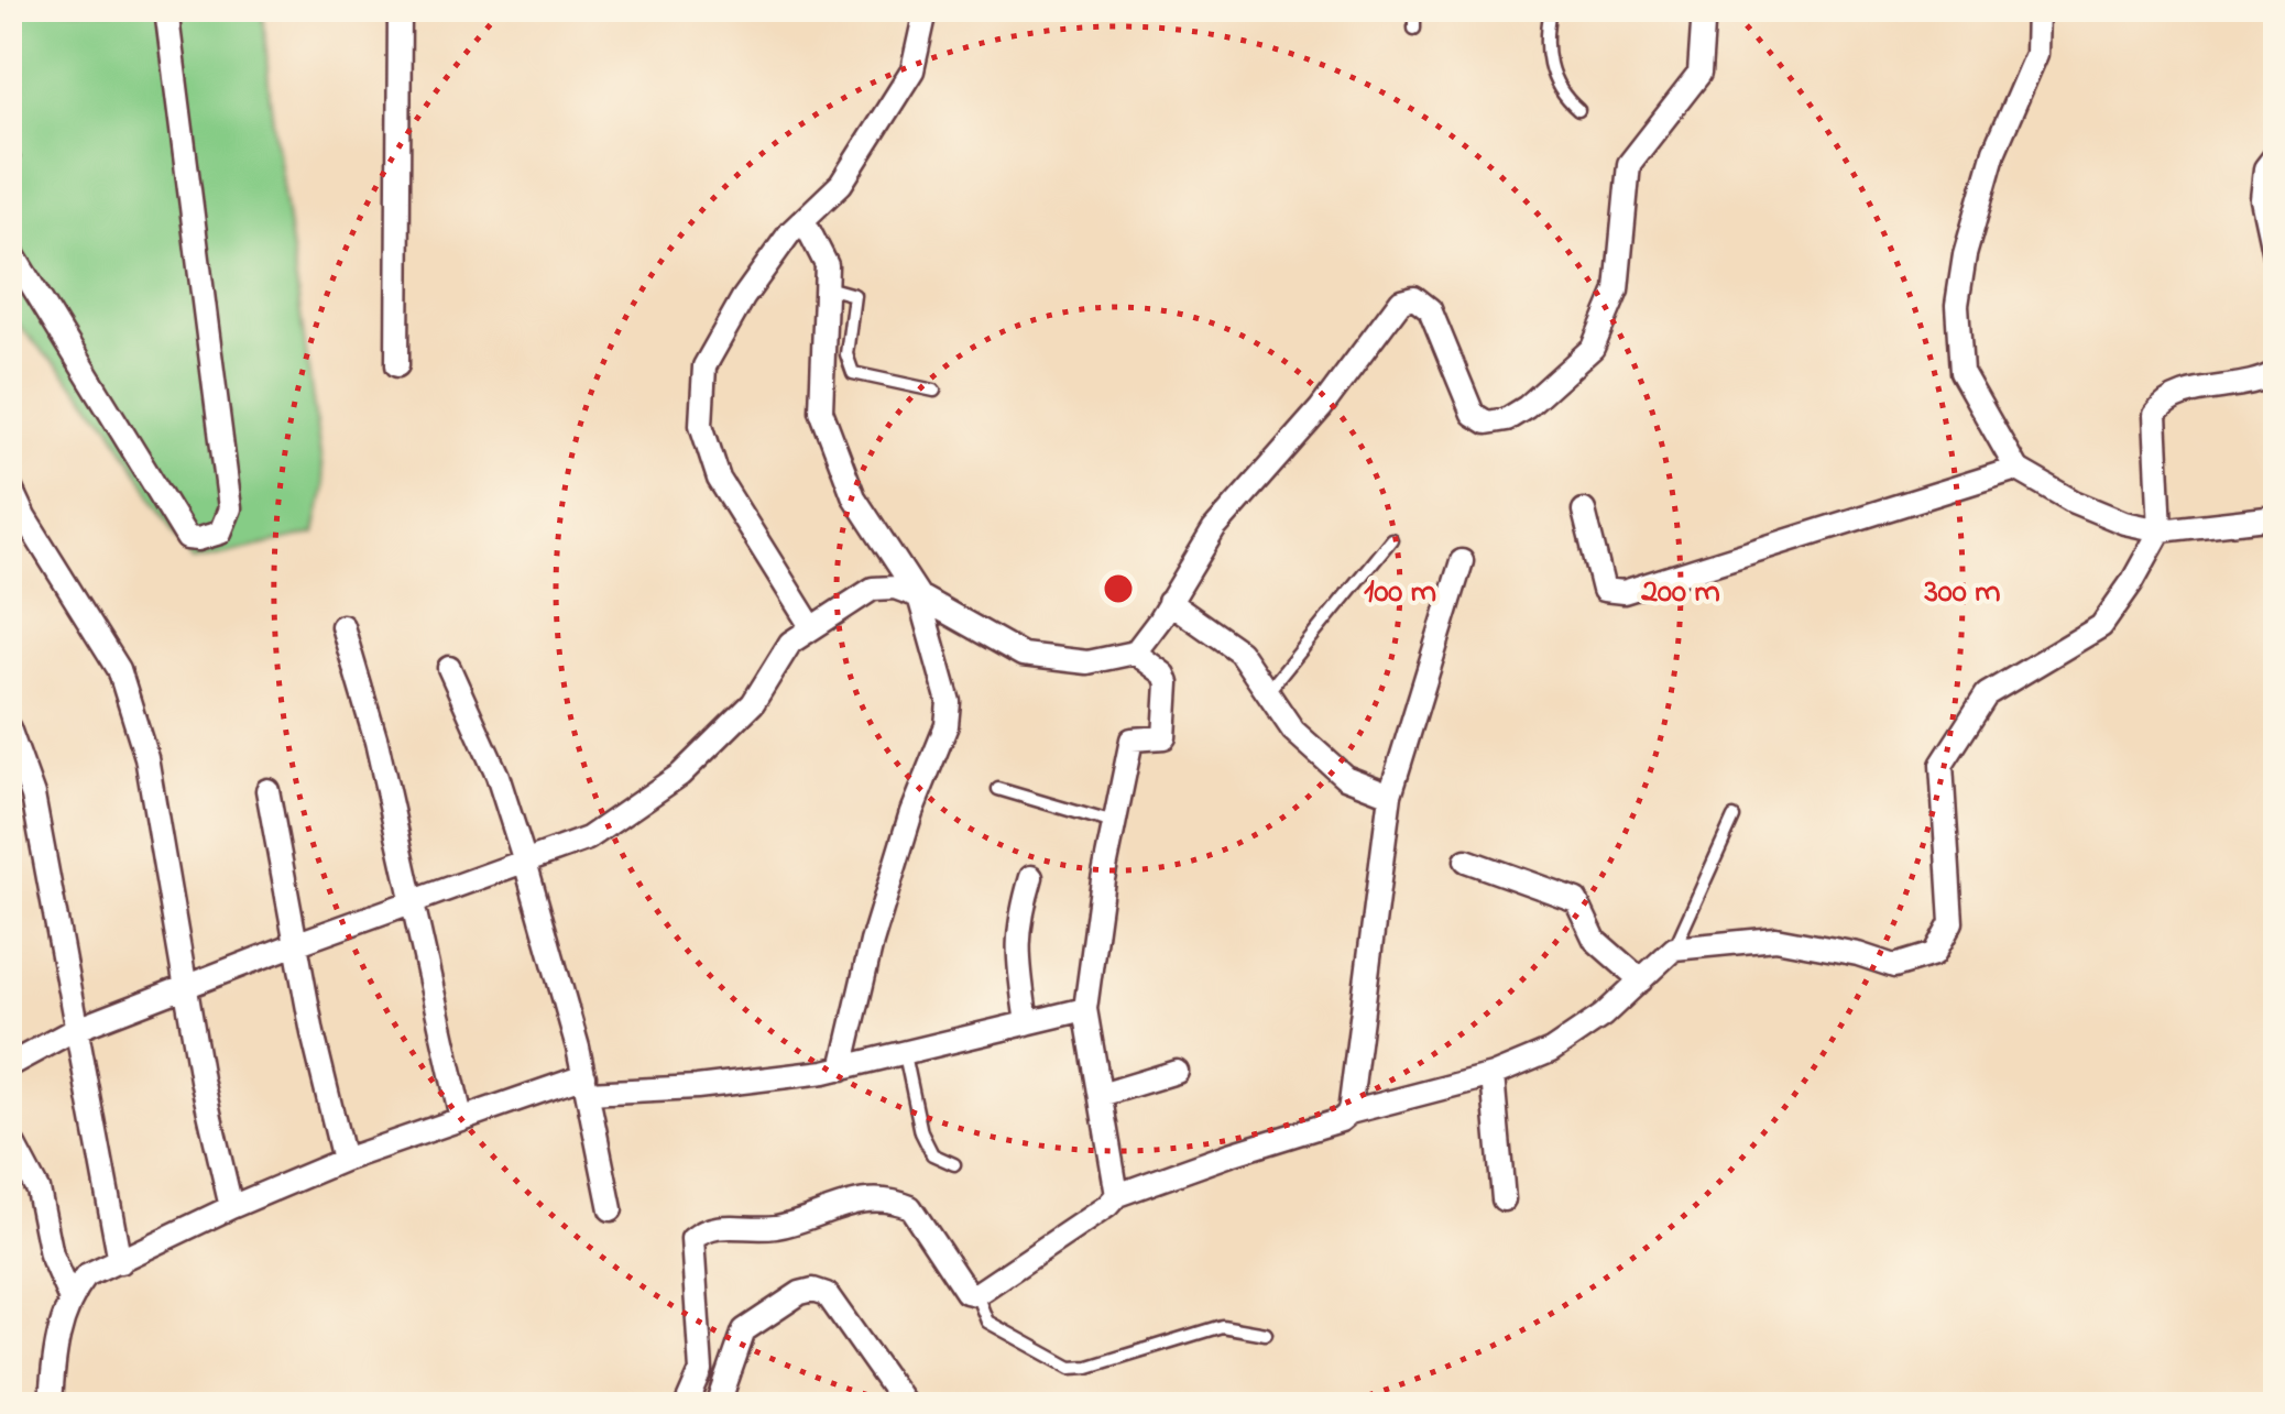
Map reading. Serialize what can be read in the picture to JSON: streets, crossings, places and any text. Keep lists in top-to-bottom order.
{
  "rings": ["100 m", "200 m", "300 m"]
}
